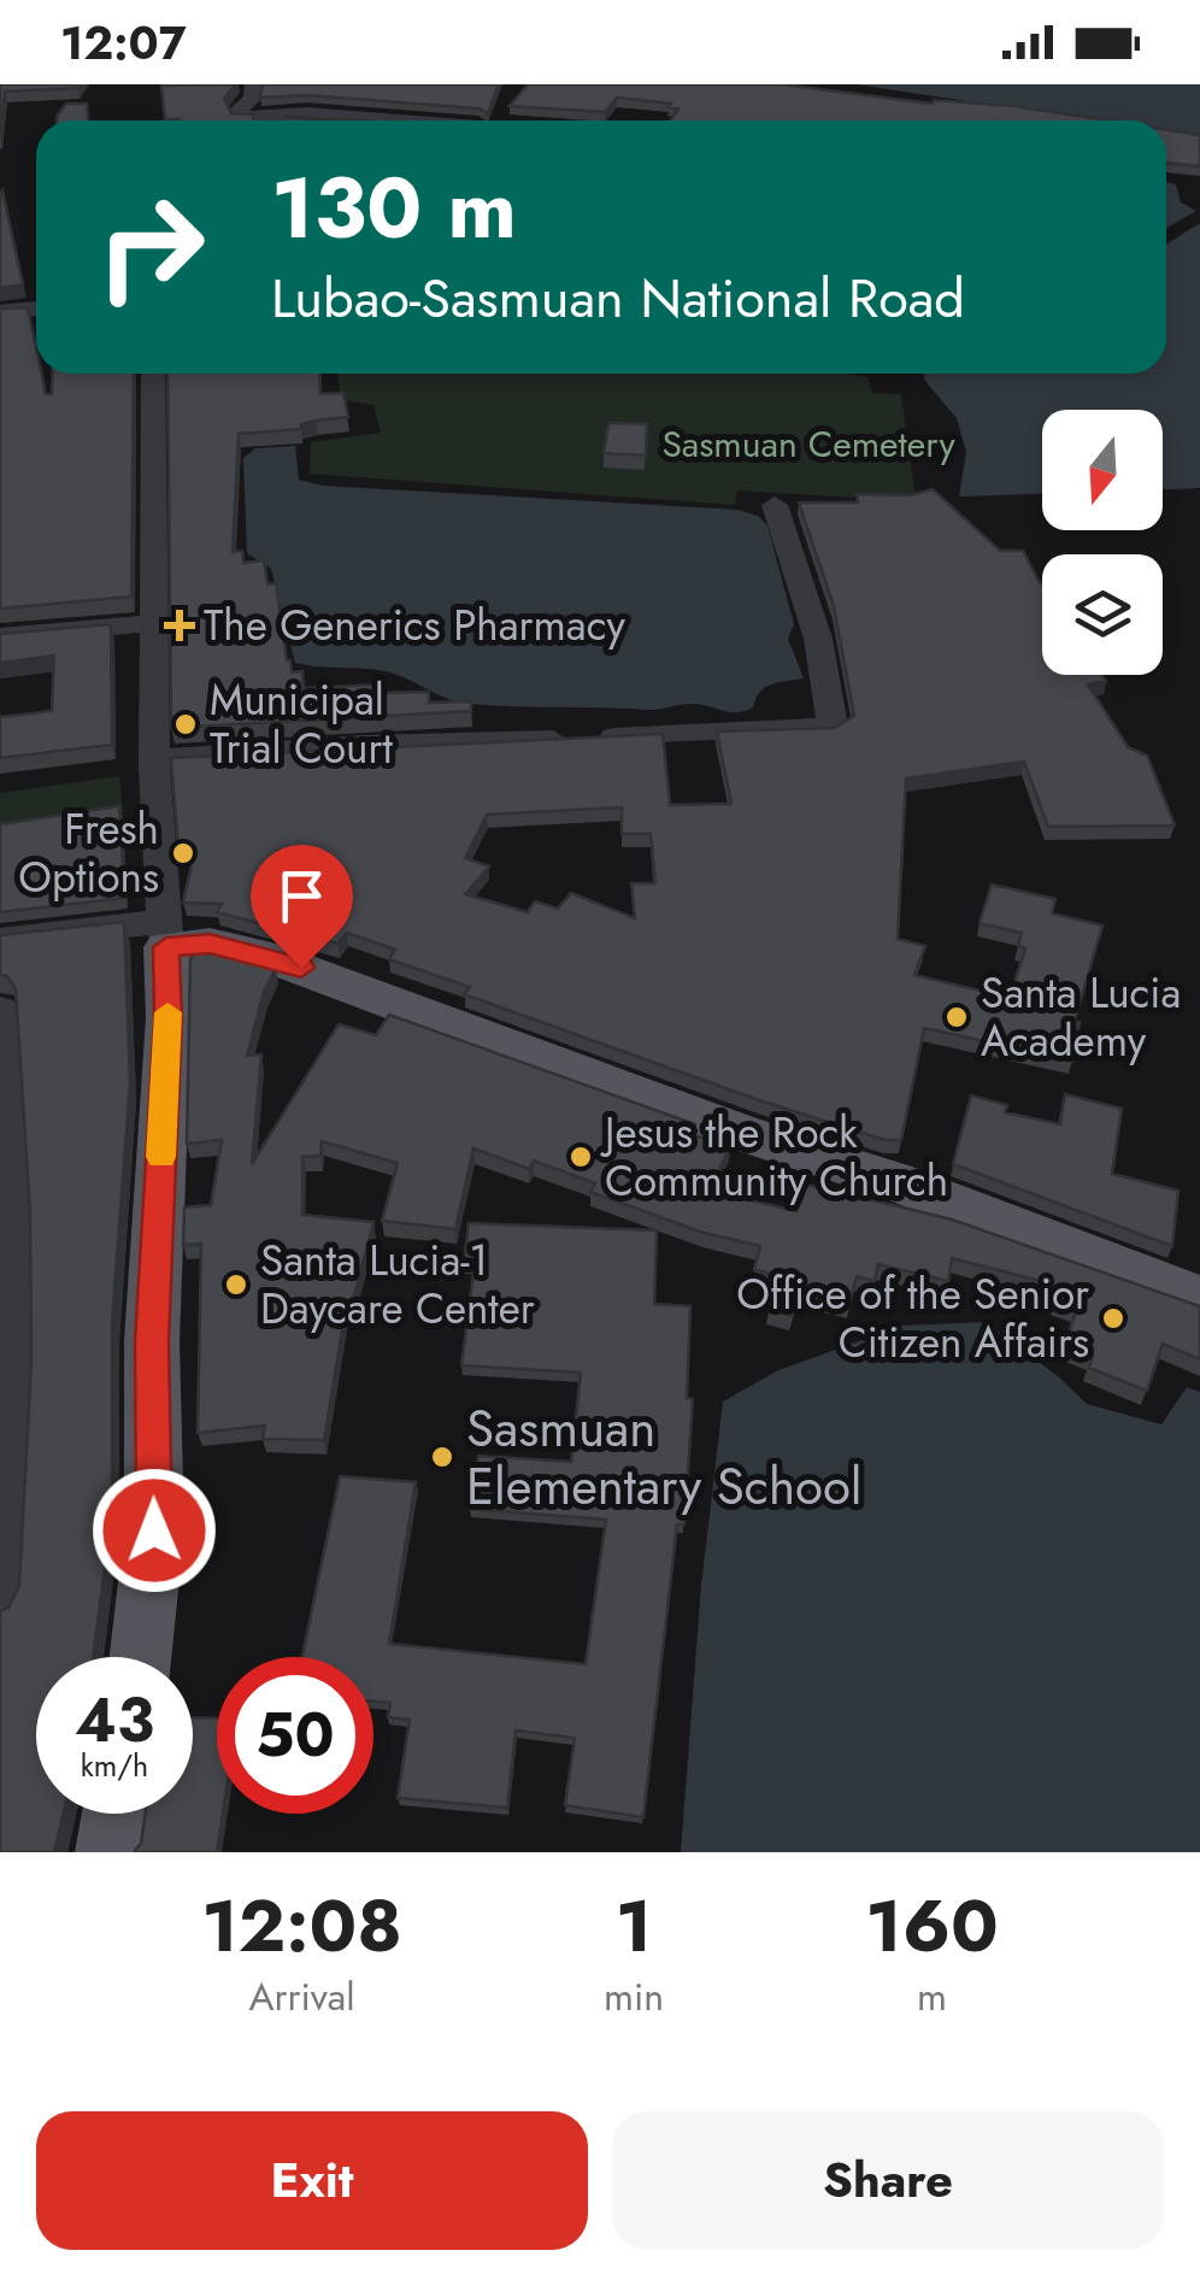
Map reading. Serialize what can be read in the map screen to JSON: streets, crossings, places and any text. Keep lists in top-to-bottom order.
{
  "parks": ["Sasmuan Cemetery"],
  "places": {
    "health": ["The Generics Pharmacy"],
    "other": [
      "Municipal Trial Court",
      "Fresh Options",
      "Santa Lucia Academy",
      "Jesus the Rock Community Church",
      "Santa Lucia-1 Daycare Center",
      "Office of the Senior Citizen Affairs",
      "Sasmuan Elementary School"
    ]
  },
  "north": "bottom",
  "page": {
    "status": "12:07",
    "turn": ["130 m", "Lubao-Sasmuan National Road"],
    "speed": "43 km/h",
    "limit": "50",
    "eta": [
      "12:08",
      "Arrival",
      "1",
      "min",
      "160",
      "m"
    ],
    "buttons": ["Exit", "Share"]
  }
}
